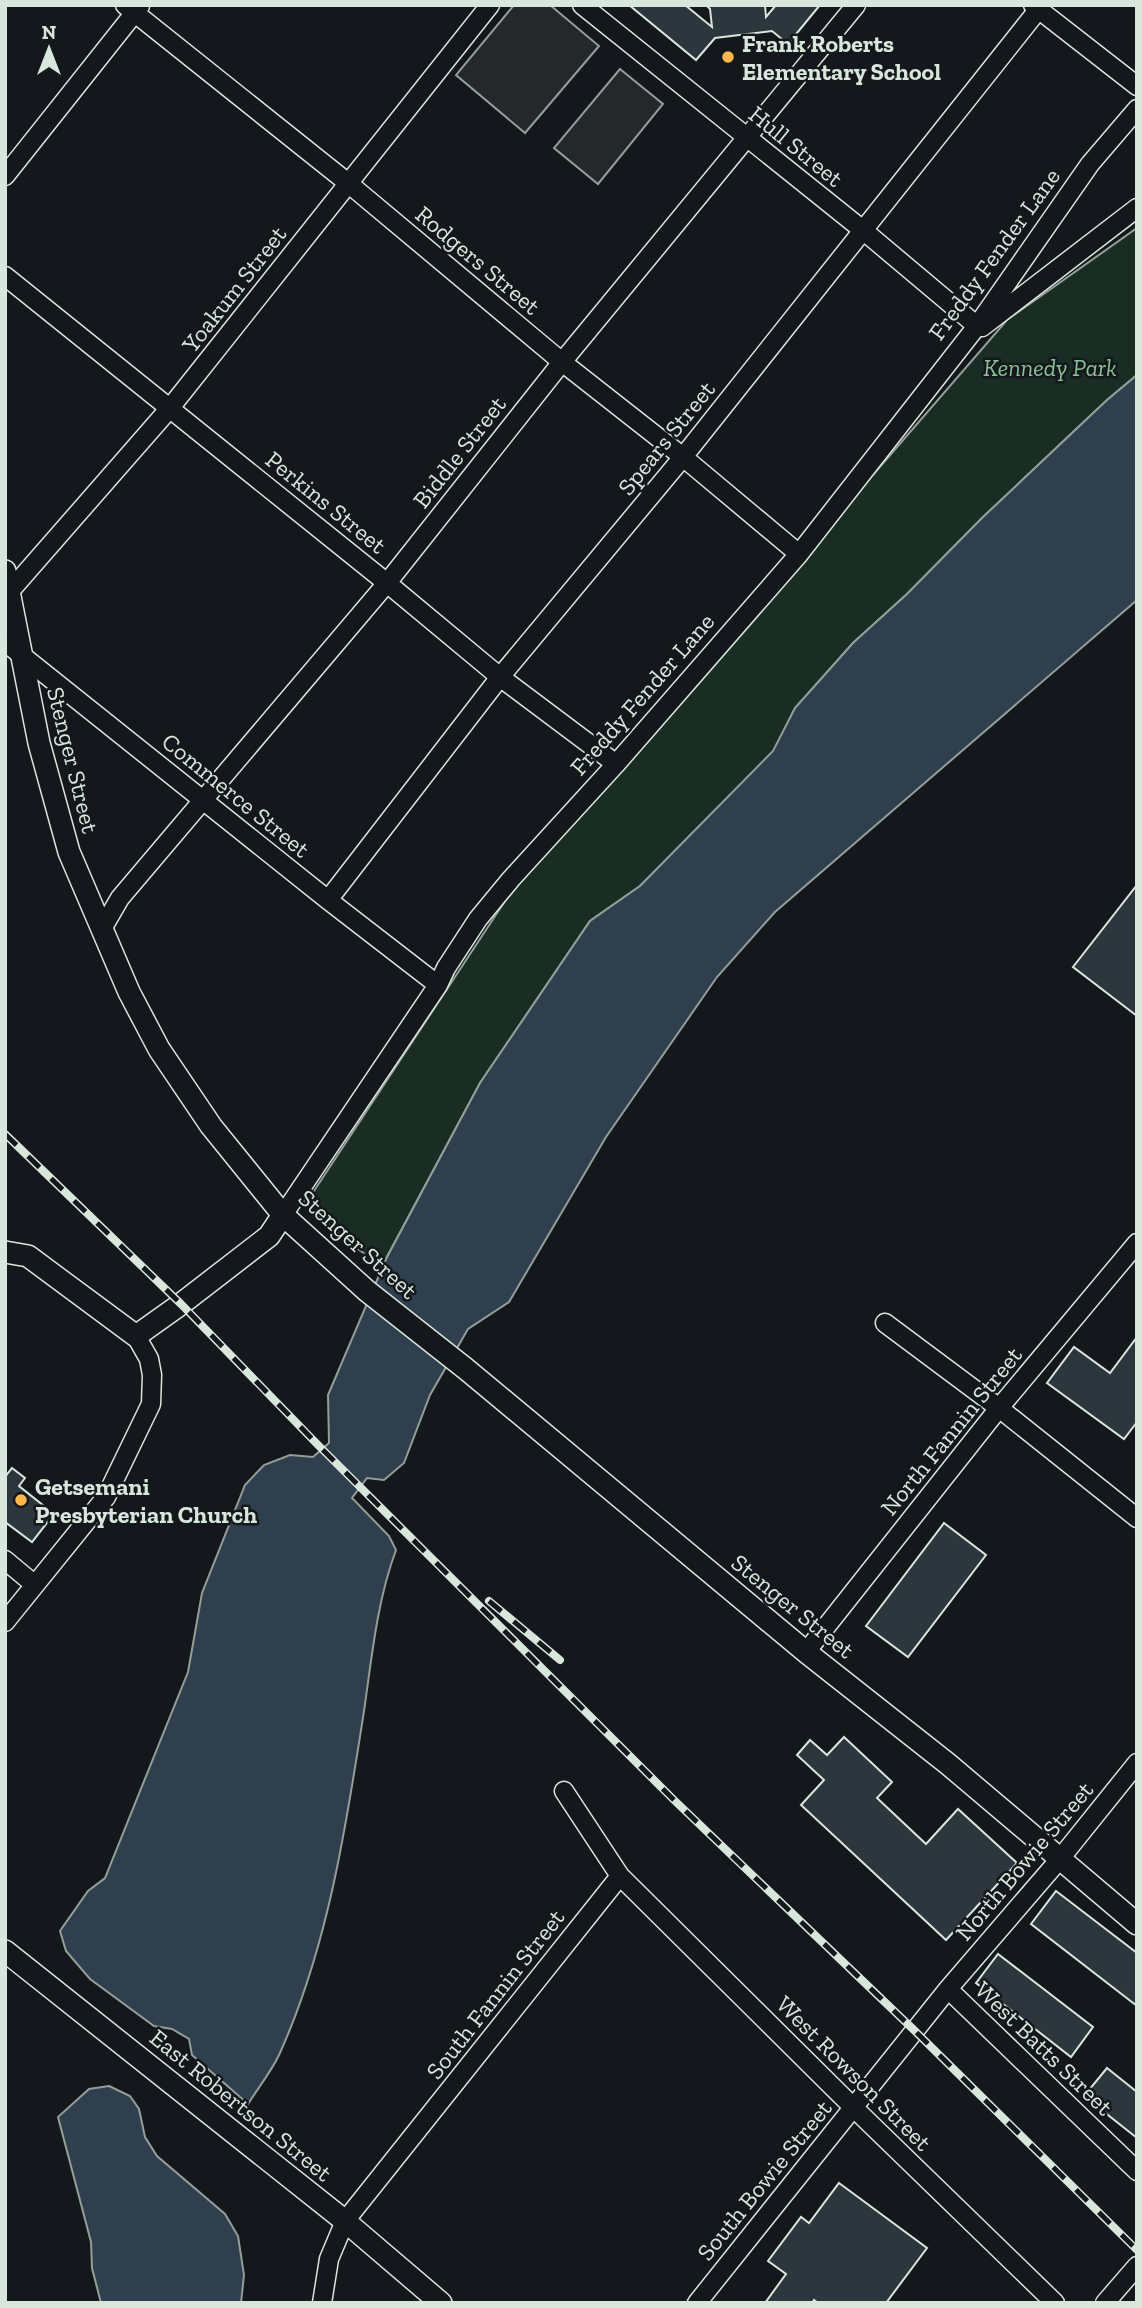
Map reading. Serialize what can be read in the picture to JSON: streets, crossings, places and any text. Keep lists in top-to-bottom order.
{
  "streets": {
    "street": [
      "Hull Street",
      "Freddy Fender Lane",
      "Rodgers Street",
      "Yoakum Street",
      "Spears Street",
      "Biddle Street",
      "Perkins Street",
      "Stenger Street",
      "Commerce Street",
      "North Fannin Street",
      "North Bowie Street",
      "South Fannin Street",
      "West Batts Street",
      "West Rowson Street",
      "East Robertson Street",
      "South Bowie Street"
    ]
  },
  "crossings": [
    ["Hull Street", "Freddy Fender Lane"],
    ["Hull Street", "Spears Street"],
    ["Hull Street", "Biddle Street"],
    ["Freddy Fender Lane", "Rodgers Street"],
    ["Freddy Fender Lane", "Perkins Street"],
    ["Freddy Fender Lane", "Stenger Street"],
    ["Freddy Fender Lane", "Commerce Street"],
    ["Rodgers Street", "Yoakum Street"],
    ["Rodgers Street", "Spears Street"],
    ["Rodgers Street", "Biddle Street"],
    ["Yoakum Street", "Perkins Street"],
    ["Yoakum Street", "Stenger Street"],
    ["Spears Street", "Perkins Street"],
    ["Spears Street", "Commerce Street"],
    ["Biddle Street", "Perkins Street"],
    ["Biddle Street", "Stenger Street"],
    ["Biddle Street", "Commerce Street"],
    ["Stenger Street", "Commerce Street"],
    ["Stenger Street", "North Fannin Street"],
    ["Stenger Street", "North Bowie Street"],
    ["North Bowie Street", "West Batts Street"],
    ["North Bowie Street", "South Bowie Street"],
    ["South Fannin Street", "West Rowson Street"],
    ["South Fannin Street", "East Robertson Street"],
    ["West Batts Street", "South Bowie Street"],
    ["West Rowson Street", "South Bowie Street"]
  ],
  "parks": ["Kennedy Park"],
  "places": ["Frank Roberts Elementary School", "Getsemani Presbyterian Church"],
  "north": "top"
}
